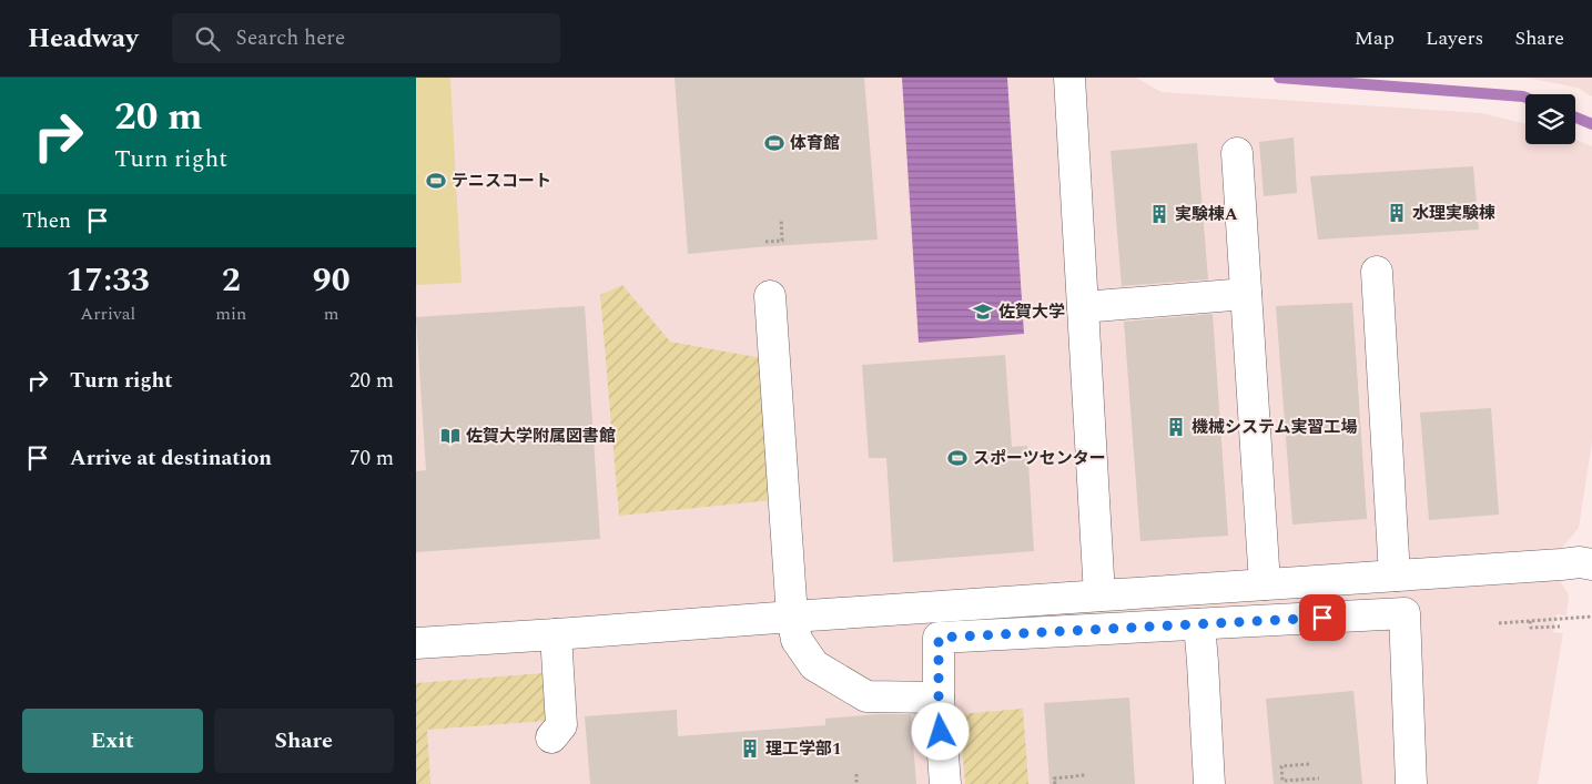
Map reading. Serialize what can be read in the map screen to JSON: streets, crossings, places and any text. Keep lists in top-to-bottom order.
{
  "places": {
    "sports": ["体育館", "テニスコート", "スポーツセンター"],
    "building": [
      "水理実験棟",
      "実験棟A",
      "機械システム実習工場",
      "理工学部1"
    ],
    "school or university": ["佐賀大学"],
    "library": ["佐賀大学附属図書館"]
  },
  "page": {
    "header": "Headway",
    "search": "Search here",
    "nav": ["Map", "Layers", "Share"],
    "turn": ["20 m", "Turn right"],
    "then": "Then",
    "eta": [
      "17:33",
      "Arrival",
      "2",
      "min",
      "90",
      "m"
    ],
    "list": [
      {
        "name": "Turn right",
        "value": "20 m"
      },
      {
        "name": "Arrive at destination",
        "value": "70 m"
      }
    ],
    "buttons": ["Exit", "Share"]
  }
}
